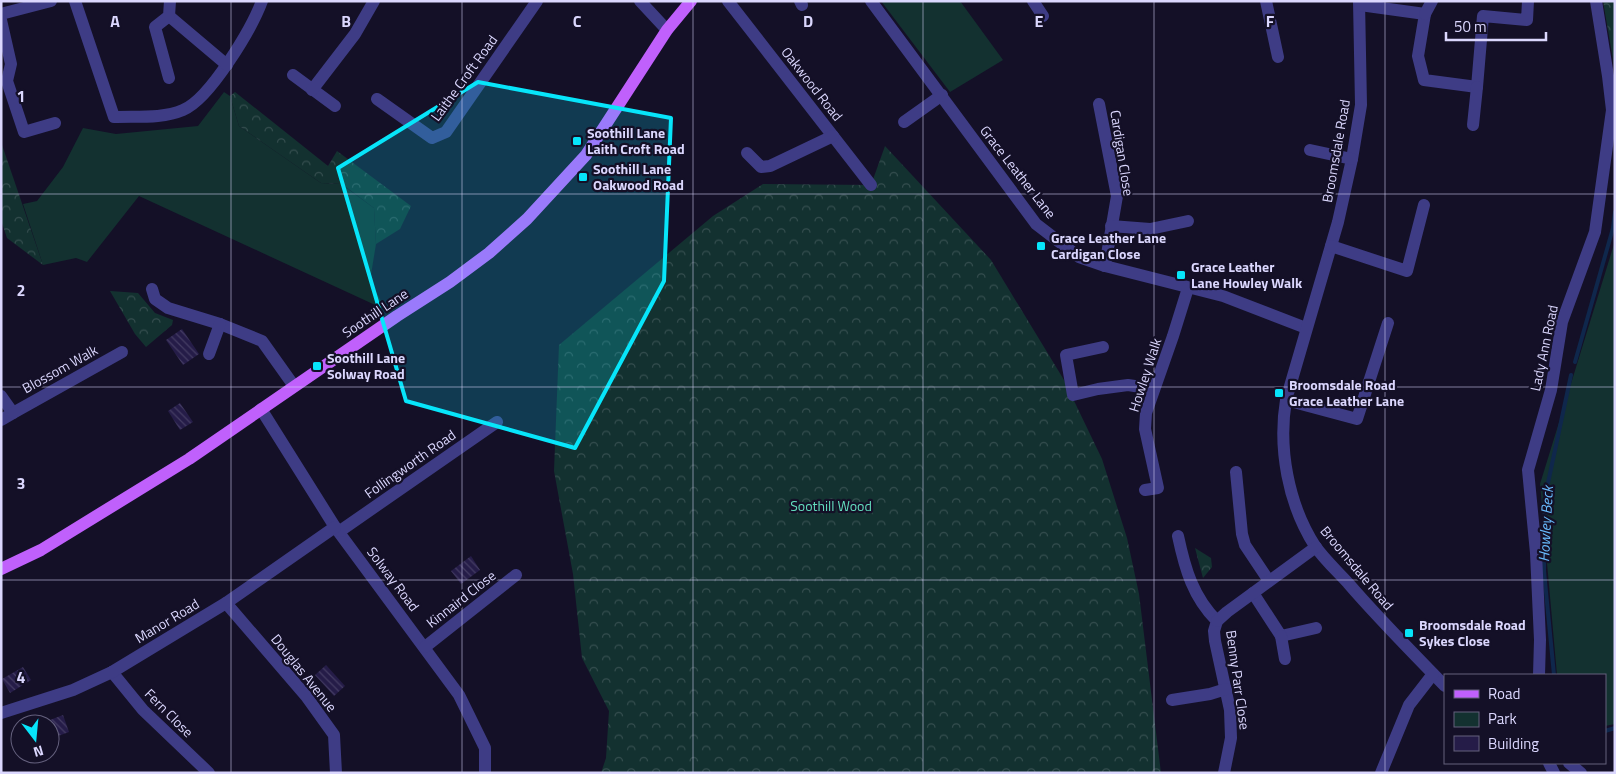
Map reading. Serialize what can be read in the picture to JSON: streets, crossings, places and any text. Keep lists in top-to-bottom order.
{
  "streets": {
    "main road": ["Soothill Lane"],
    "street": [
      "Laithe Croft Road",
      "Oakwood Road",
      "Broomsdale Road",
      "Cardigan Close",
      "Grace Leather Lane",
      "Lady Ann Road",
      "Blossom Walk",
      "Howley Walk",
      "Follingworth Road",
      "Solway Road",
      "Kinnaird Close",
      "Manor Road",
      "Douglas Avenue",
      "Benny Parr Close",
      "Fern Close"
    ]
  },
  "crossings": [
    ["Broomsdale Road", "Grace Leather Lane"],
    ["Broomsdale Road", "Benny Parr Close"],
    ["Cardigan Close", "Grace Leather Lane"],
    ["Grace Leather Lane", "Howley Walk"],
    ["Soothill Lane", "Solway Road"],
    ["Follingworth Road", "Solway Road"],
    ["Follingworth Road", "Manor Road"],
    ["Solway Road", "Kinnaird Close"],
    ["Solway Road", "Manor Road"],
    ["Manor Road", "Douglas Avenue"],
    ["Manor Road", "Fern Close"]
  ],
  "water": ["Howley Beck"],
  "parks": ["Soothill Wood"],
  "places": {
    "transit": [
      "Soothill Lane Laith Croft Road",
      "Soothill Lane Oakwood Road",
      "Grace Leather Lane Cardigan Close",
      "Grace Leather Lane Howley Walk",
      "Soothill Lane Solway Road",
      "Broomsdale Road Grace Leather Lane",
      "Broomsdale Road Sykes Close"
    ]
  },
  "legend": ["Road", "Park", "Building"],
  "scale_bar": "50 m",
  "north": "bottom",
  "grid": {
    "columns": [
      "A",
      "B",
      "C",
      "D",
      "E",
      "F"
    ],
    "rows": [
      "1",
      "2",
      "3",
      "4"
    ]
  }
}
